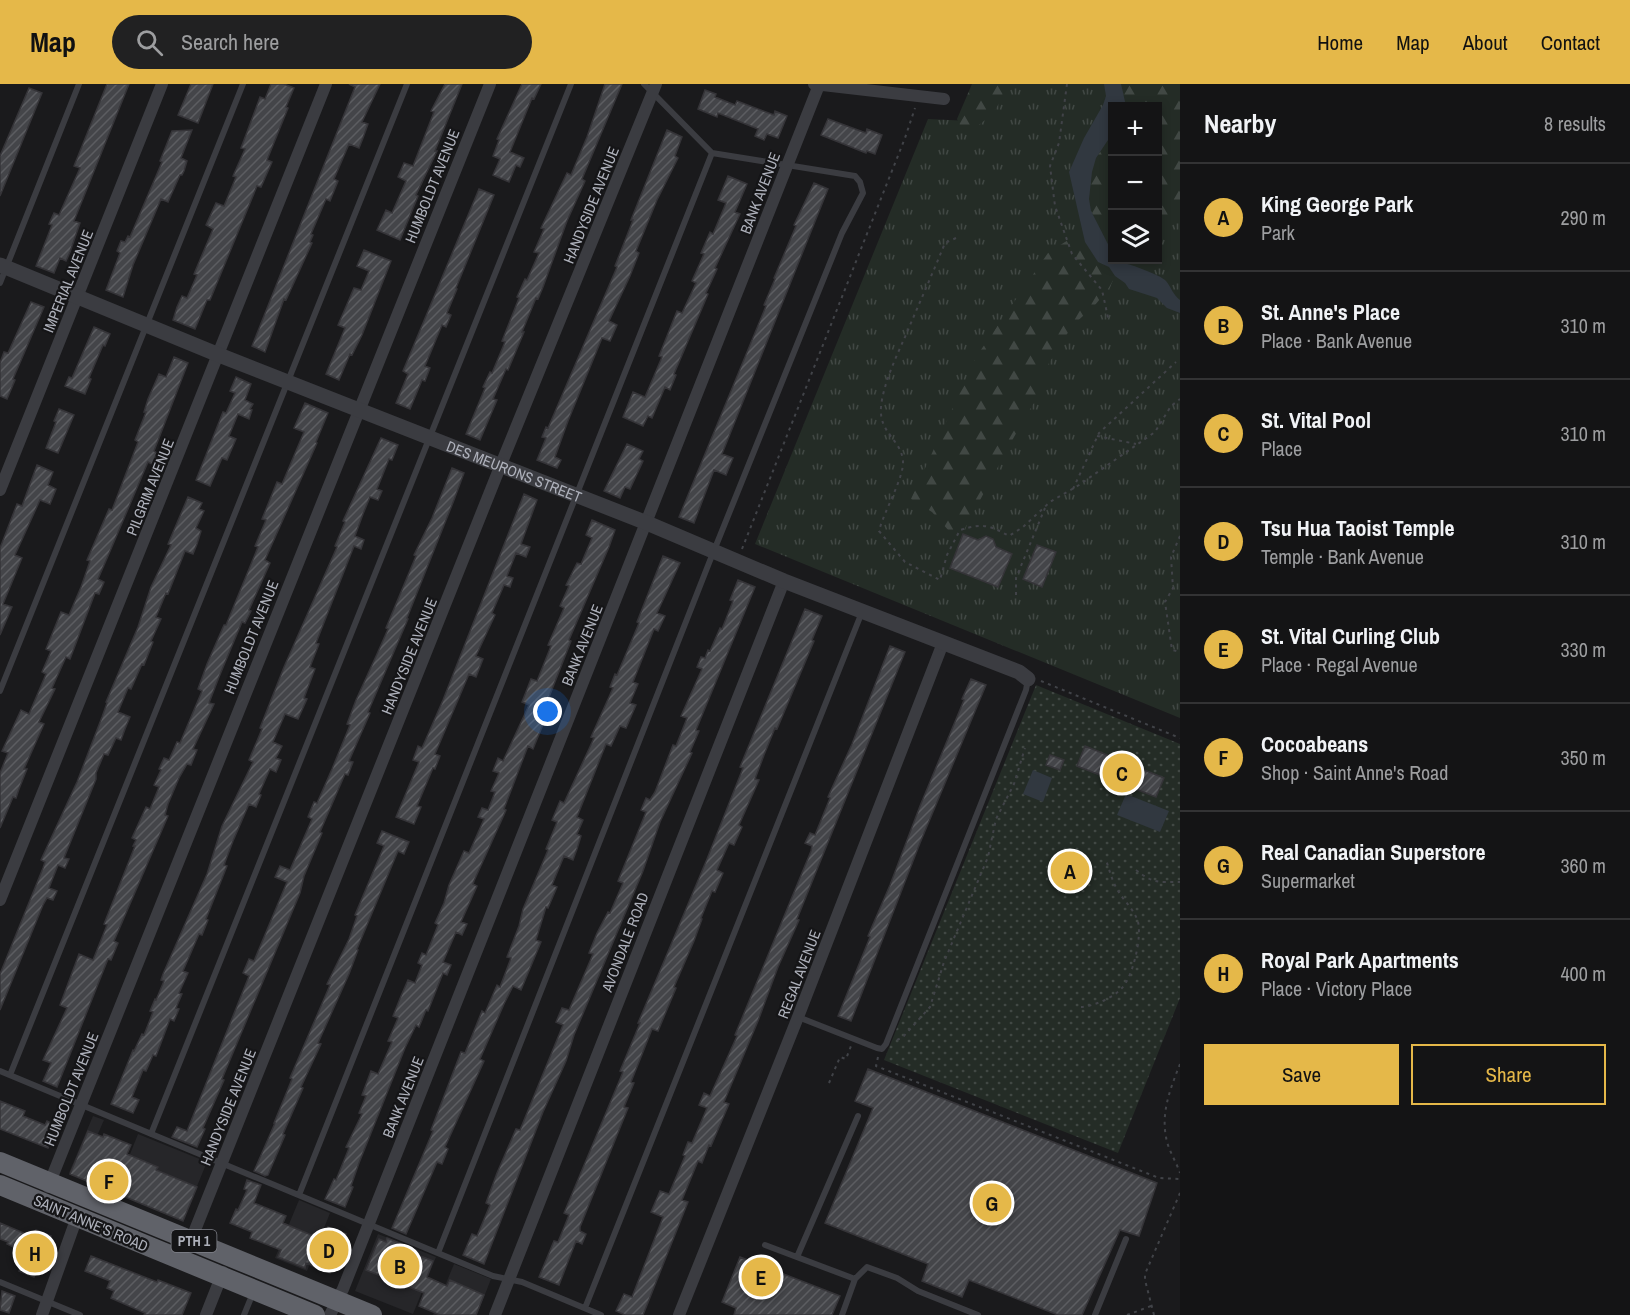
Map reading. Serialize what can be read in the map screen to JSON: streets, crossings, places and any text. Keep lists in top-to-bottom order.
{
  "streets": {
    "highway": ["SAINT ANNE'S ROAD", "PTH 1"],
    "street": [
      "HUMBOLDT AVENUE",
      "BANK AVENUE",
      "HANDYSIDE AVENUE",
      "IMPERIAL AVENUE",
      "DES MEURONS STREET",
      "PILGRIM AVENUE",
      "AVONDALE ROAD",
      "REGAL AVENUE"
    ]
  },
  "crossings": [
    ["HUMBOLDT AVENUE", "DES MEURONS STREET"],
    ["HUMBOLDT AVENUE", "SAINT ANNE'S ROAD"],
    ["BANK AVENUE", "DES MEURONS STREET"],
    ["BANK AVENUE", "SAINT ANNE'S ROAD"],
    ["HANDYSIDE AVENUE", "DES MEURONS STREET"],
    ["HANDYSIDE AVENUE", "SAINT ANNE'S ROAD"],
    ["IMPERIAL AVENUE", "DES MEURONS STREET"],
    ["DES MEURONS STREET", "PILGRIM AVENUE"],
    ["DES MEURONS STREET", "AVONDALE ROAD"],
    ["DES MEURONS STREET", "REGAL AVENUE"]
  ],
  "page": {
    "header": "Map",
    "search": "Search here",
    "nav": [
      "Home",
      "Map",
      "About",
      "Contact"
    ],
    "heading": ["Nearby", "8 results"],
    "map_buttons": ["+", "−"],
    "list": [
      {
        "mark": "A",
        "name": "King George Park",
        "note": "Park",
        "value": "290 m"
      },
      {
        "mark": "B",
        "name": "St. Anne's Place",
        "note": "Place · Bank Avenue",
        "value": "310 m"
      },
      {
        "mark": "C",
        "name": "St. Vital Pool",
        "note": "Place",
        "value": "310 m"
      },
      {
        "mark": "D",
        "name": "Tsu Hua Taoist Temple",
        "note": "Temple · Bank Avenue",
        "value": "310 m"
      },
      {
        "mark": "E",
        "name": "St. Vital Curling Club",
        "note": "Place · Regal Avenue",
        "value": "330 m"
      },
      {
        "mark": "F",
        "name": "Cocoabeans",
        "note": "Shop · Saint Anne's Road",
        "value": "350 m"
      },
      {
        "mark": "G",
        "name": "Real Canadian Superstore",
        "note": "Supermarket",
        "value": "360 m"
      },
      {
        "mark": "H",
        "name": "Royal Park Apartments",
        "note": "Place · Victory Place",
        "value": "400 m"
      }
    ],
    "pins": [
      "C",
      "A",
      "F",
      "G",
      "D",
      "H",
      "B",
      "E"
    ],
    "buttons": ["Save", "Share"]
  }
}
